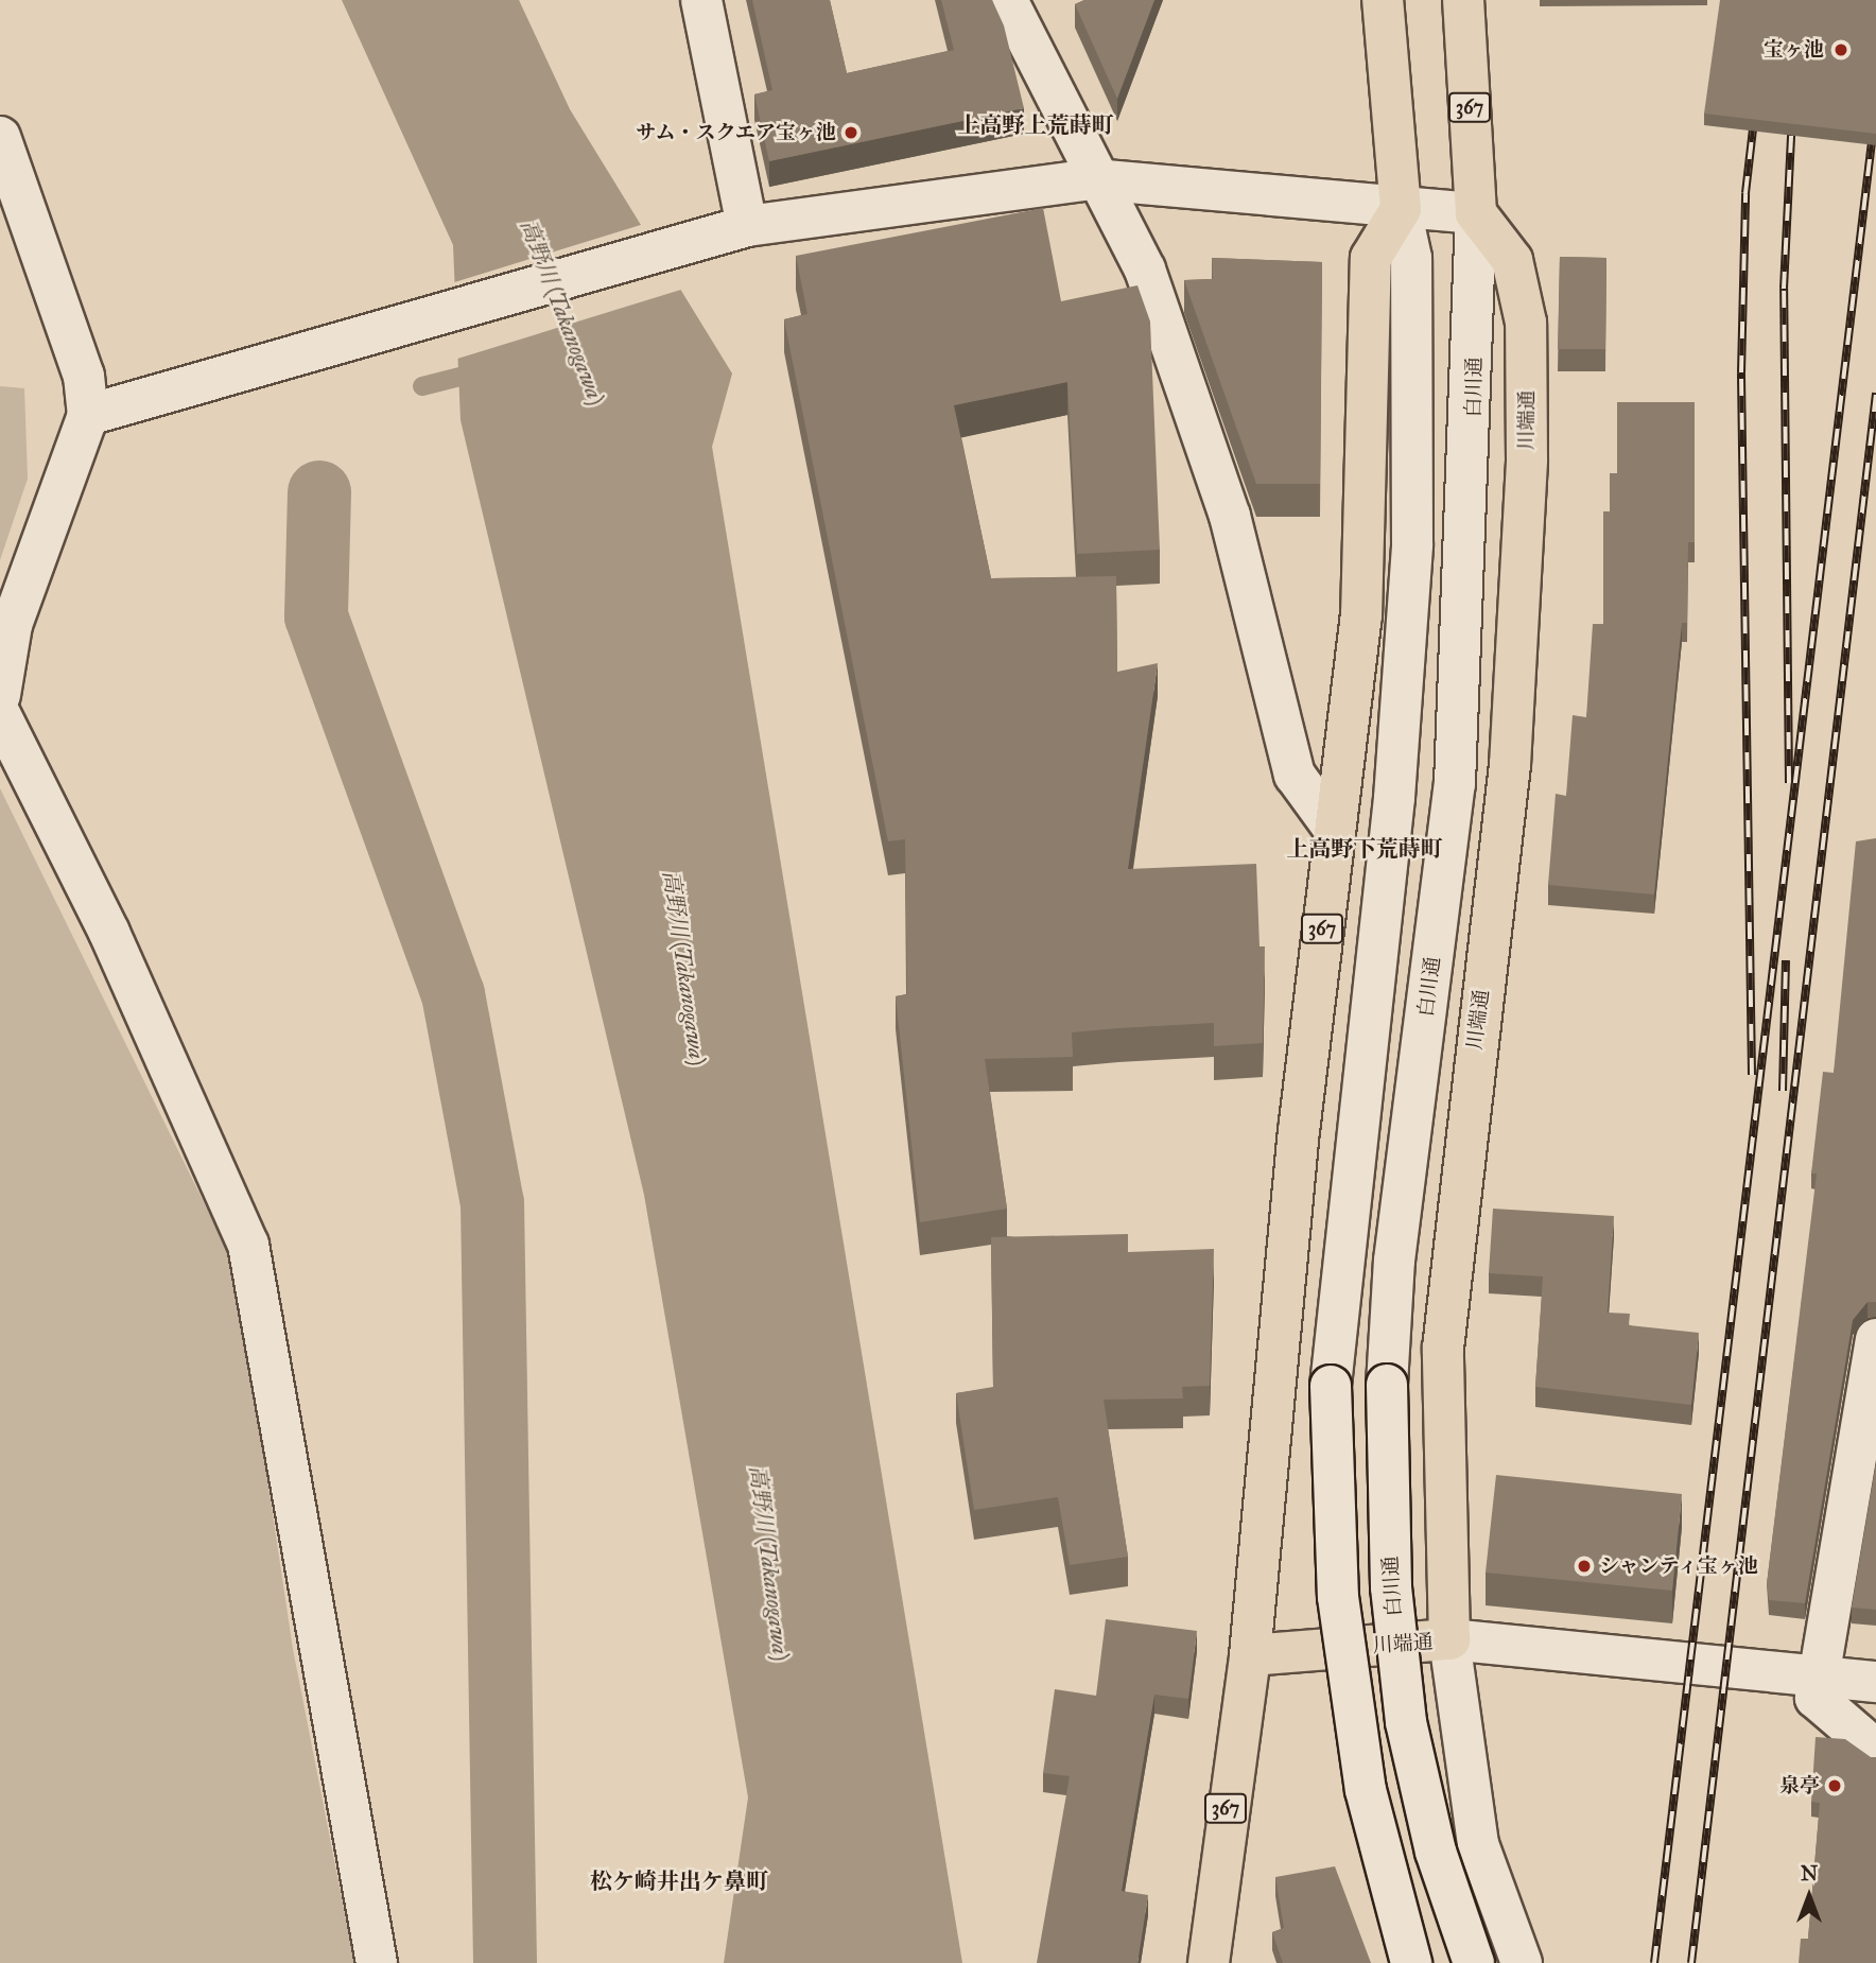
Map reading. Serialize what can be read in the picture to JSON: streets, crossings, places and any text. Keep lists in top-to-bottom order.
{
  "streets": {
    "highway": ["367", "白川通", "川端通"]
  },
  "crossings": [
    ["367", "川端通"],
    ["白川通", "川端通"]
  ],
  "districts": ["上高野上荒蒔町", "上高野下荒蒔町", "松ケ崎井出ケ鼻町"],
  "water": ["高野川 (Takanogawa)"],
  "places": [
    "宝ヶ池",
    "サム・スクエア宝ヶ池",
    "シャンティ宝ヶ池",
    "泉亭"
  ],
  "north": "top"
}
